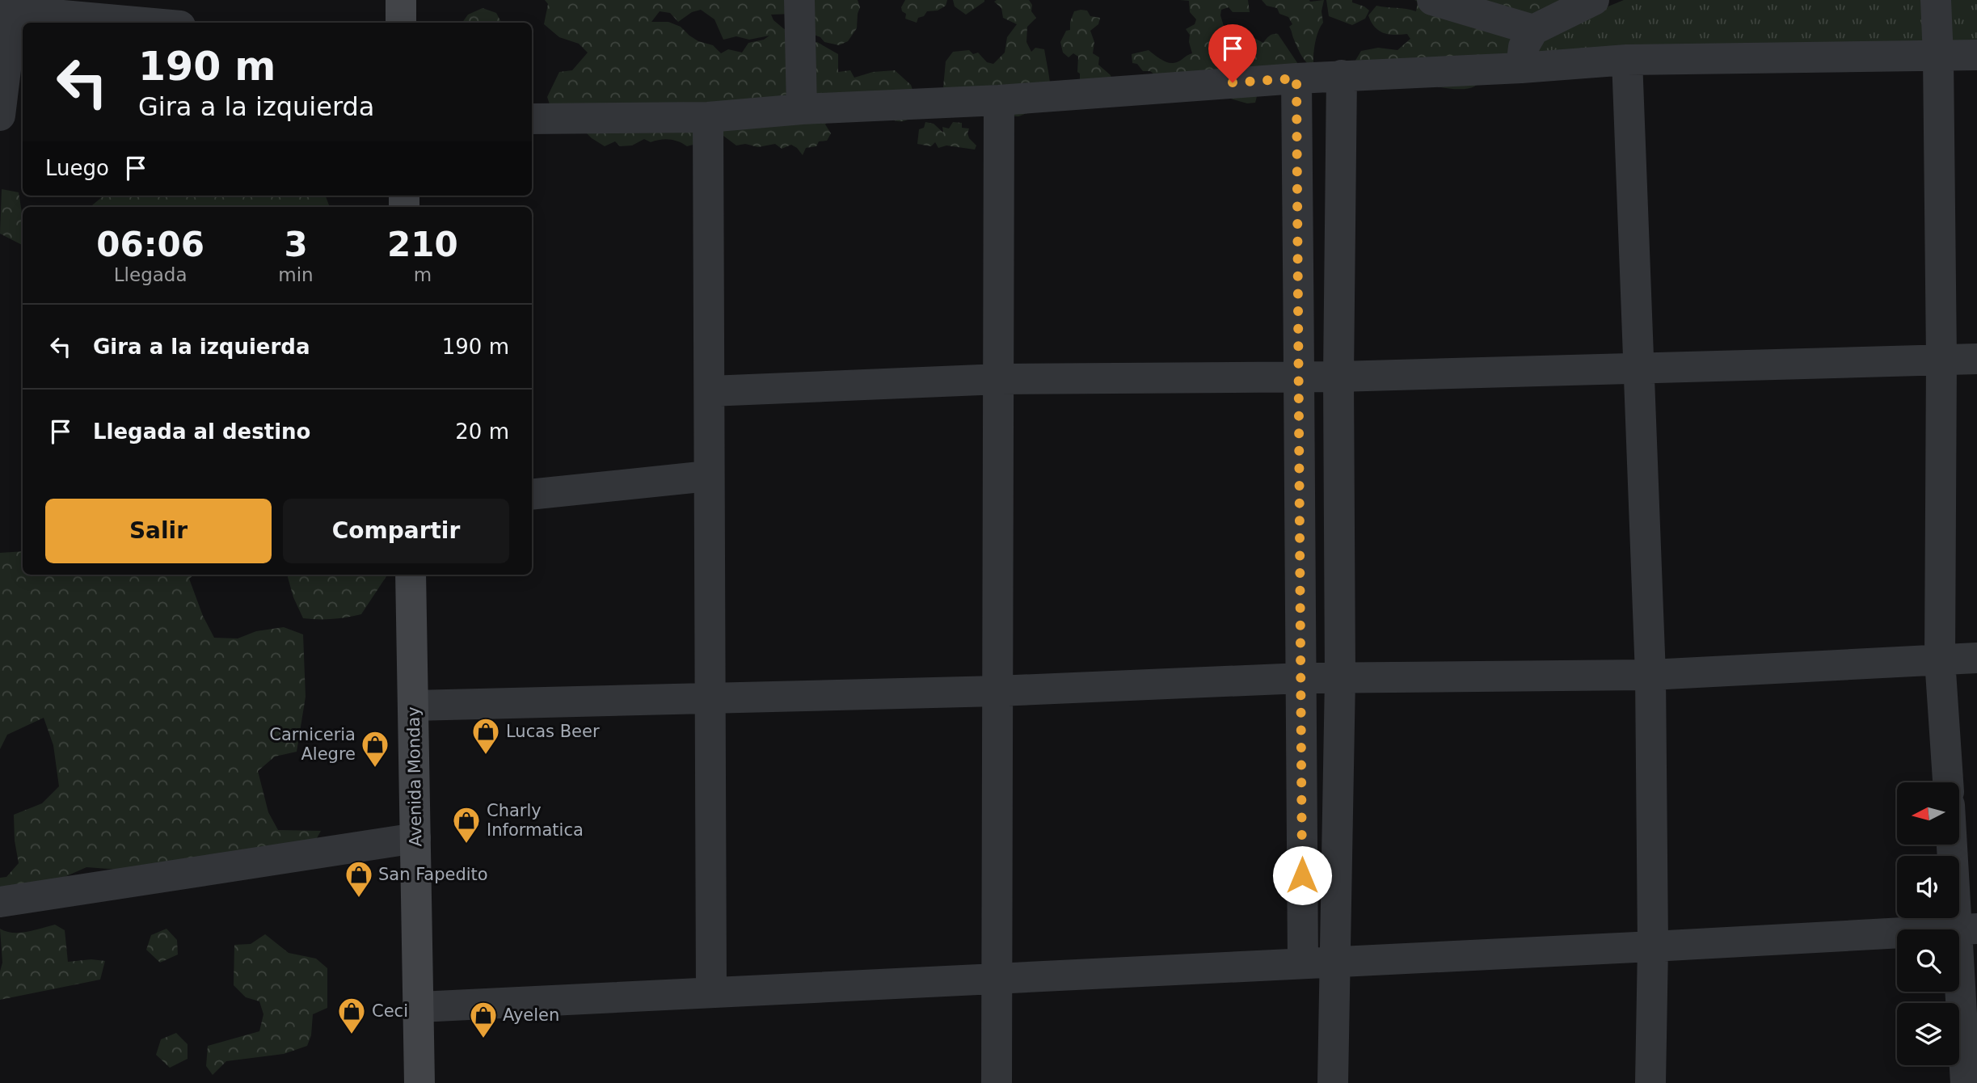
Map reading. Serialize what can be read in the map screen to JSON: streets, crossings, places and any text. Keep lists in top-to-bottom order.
{
  "streets": {
    "main road": ["Avenida Monday"]
  },
  "places": {
    "shop": [
      "Lucas Beer",
      "Carniceria Alegre",
      "Charly Informatica",
      "San Fapedito",
      "Ceci",
      "Ayelen"
    ]
  },
  "north": "left",
  "page": {
    "turn": ["190 m", "Gira a la izquierda"],
    "then": "Luego",
    "eta": [
      "06:06",
      "Llegada",
      "3",
      "min",
      "210",
      "m"
    ],
    "list": [
      {
        "name": "Gira a la izquierda",
        "value": "190 m"
      },
      {
        "name": "Llegada al destino",
        "value": "20 m"
      }
    ],
    "buttons": ["Salir", "Compartir"]
  }
}
